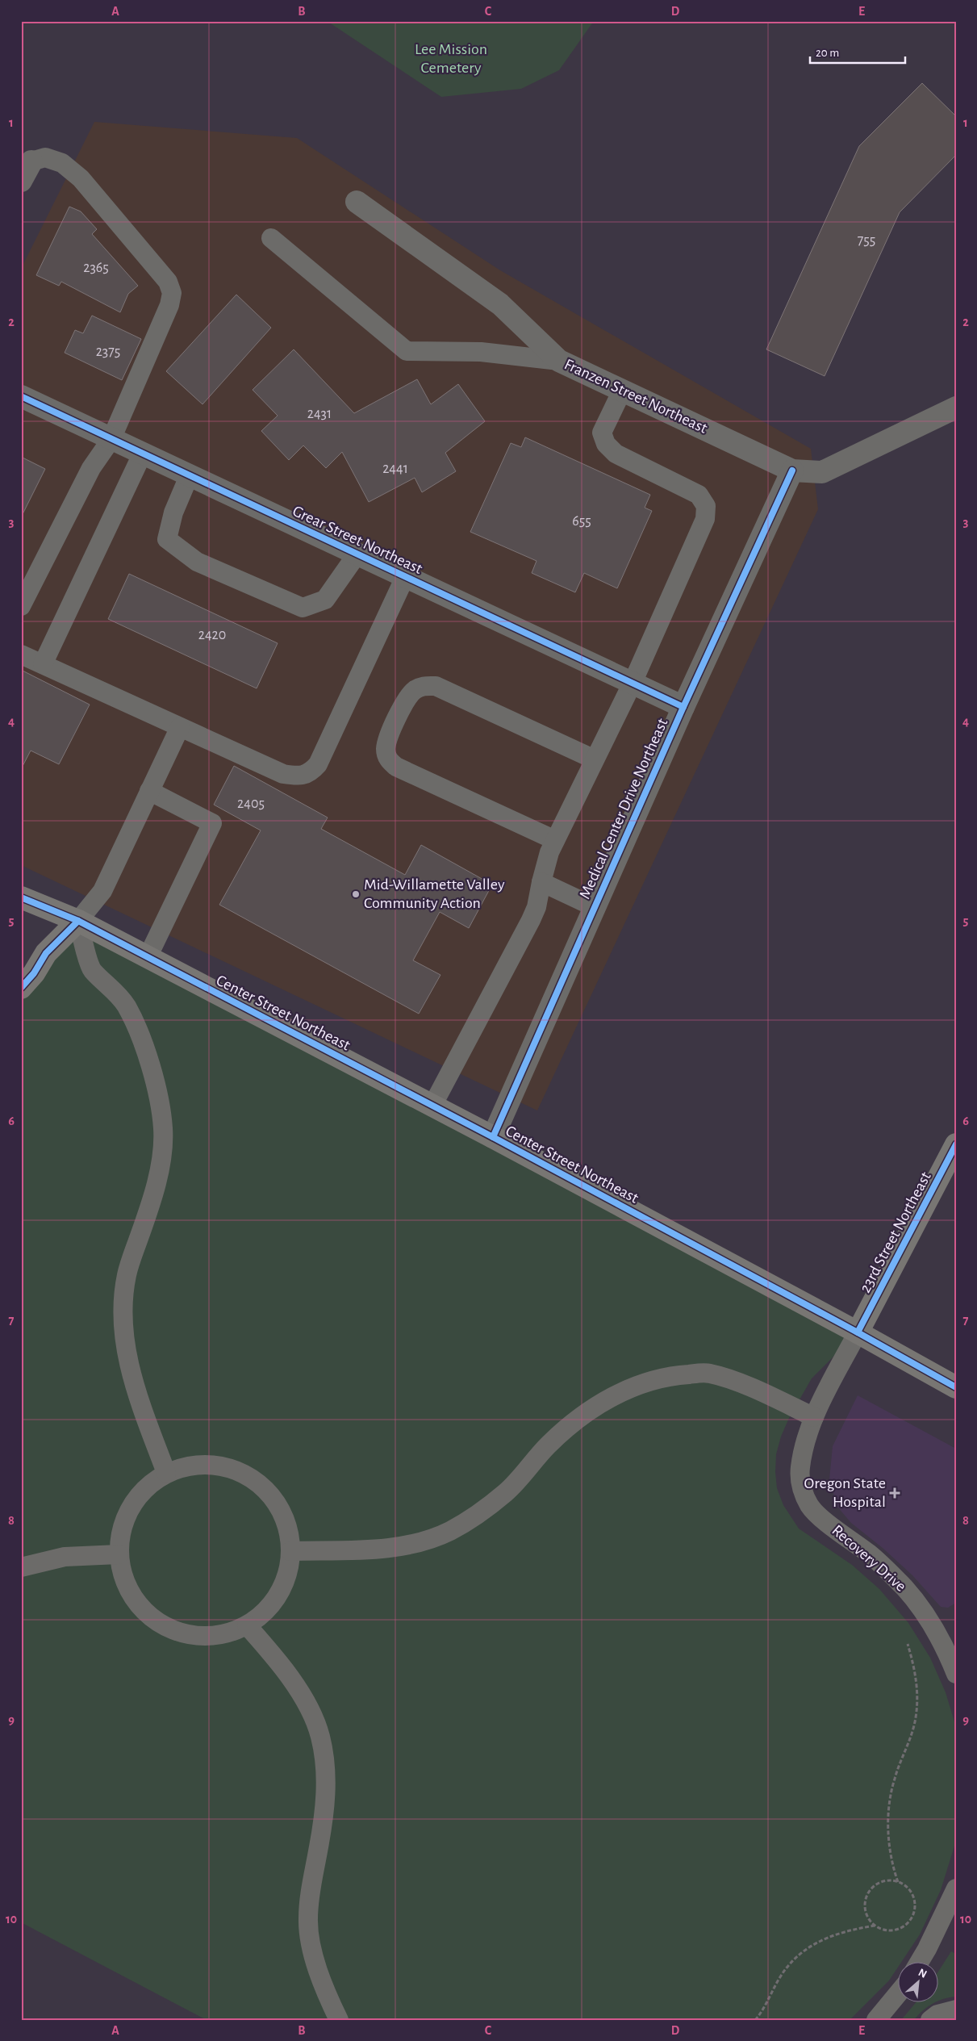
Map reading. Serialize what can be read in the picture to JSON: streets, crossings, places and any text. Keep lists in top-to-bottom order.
{
  "streets": {
    "main road": ["Center Street Northeast", "23rd Street Northeast"],
    "street": ["Franzen Street Northeast", "Grear Street Northeast", "Medical Center Drive Northeast"],
    "lane": ["Recovery Drive"]
  },
  "crossings": [
    ["Franzen Street Northeast", "Medical Center Drive Northeast"],
    ["Grear Street Northeast", "Medical Center Drive Northeast"],
    ["Medical Center Drive Northeast", "Center Street Northeast"],
    ["Center Street Northeast", "23rd Street Northeast"],
    ["Center Street Northeast", "Recovery Drive"],
    ["23rd Street Northeast", "Recovery Drive"]
  ],
  "parks": ["Lee Mission Cemetery"],
  "places": {
    "other": ["Mid-Willamette Valley Community Action"],
    "health": ["Oregon State Hospital"]
  },
  "house_numbers": [
    "755",
    "2365",
    "2375",
    "2431",
    "2441",
    "655",
    "2420",
    "2405"
  ],
  "scale_bar": "20 m",
  "north": "top right",
  "grid": {
    "columns": [
      "A",
      "B",
      "C",
      "D",
      "E"
    ],
    "rows": [
      "1",
      "2",
      "3",
      "4",
      "5",
      "6",
      "7",
      "8",
      "9",
      "10"
    ]
  }
}
